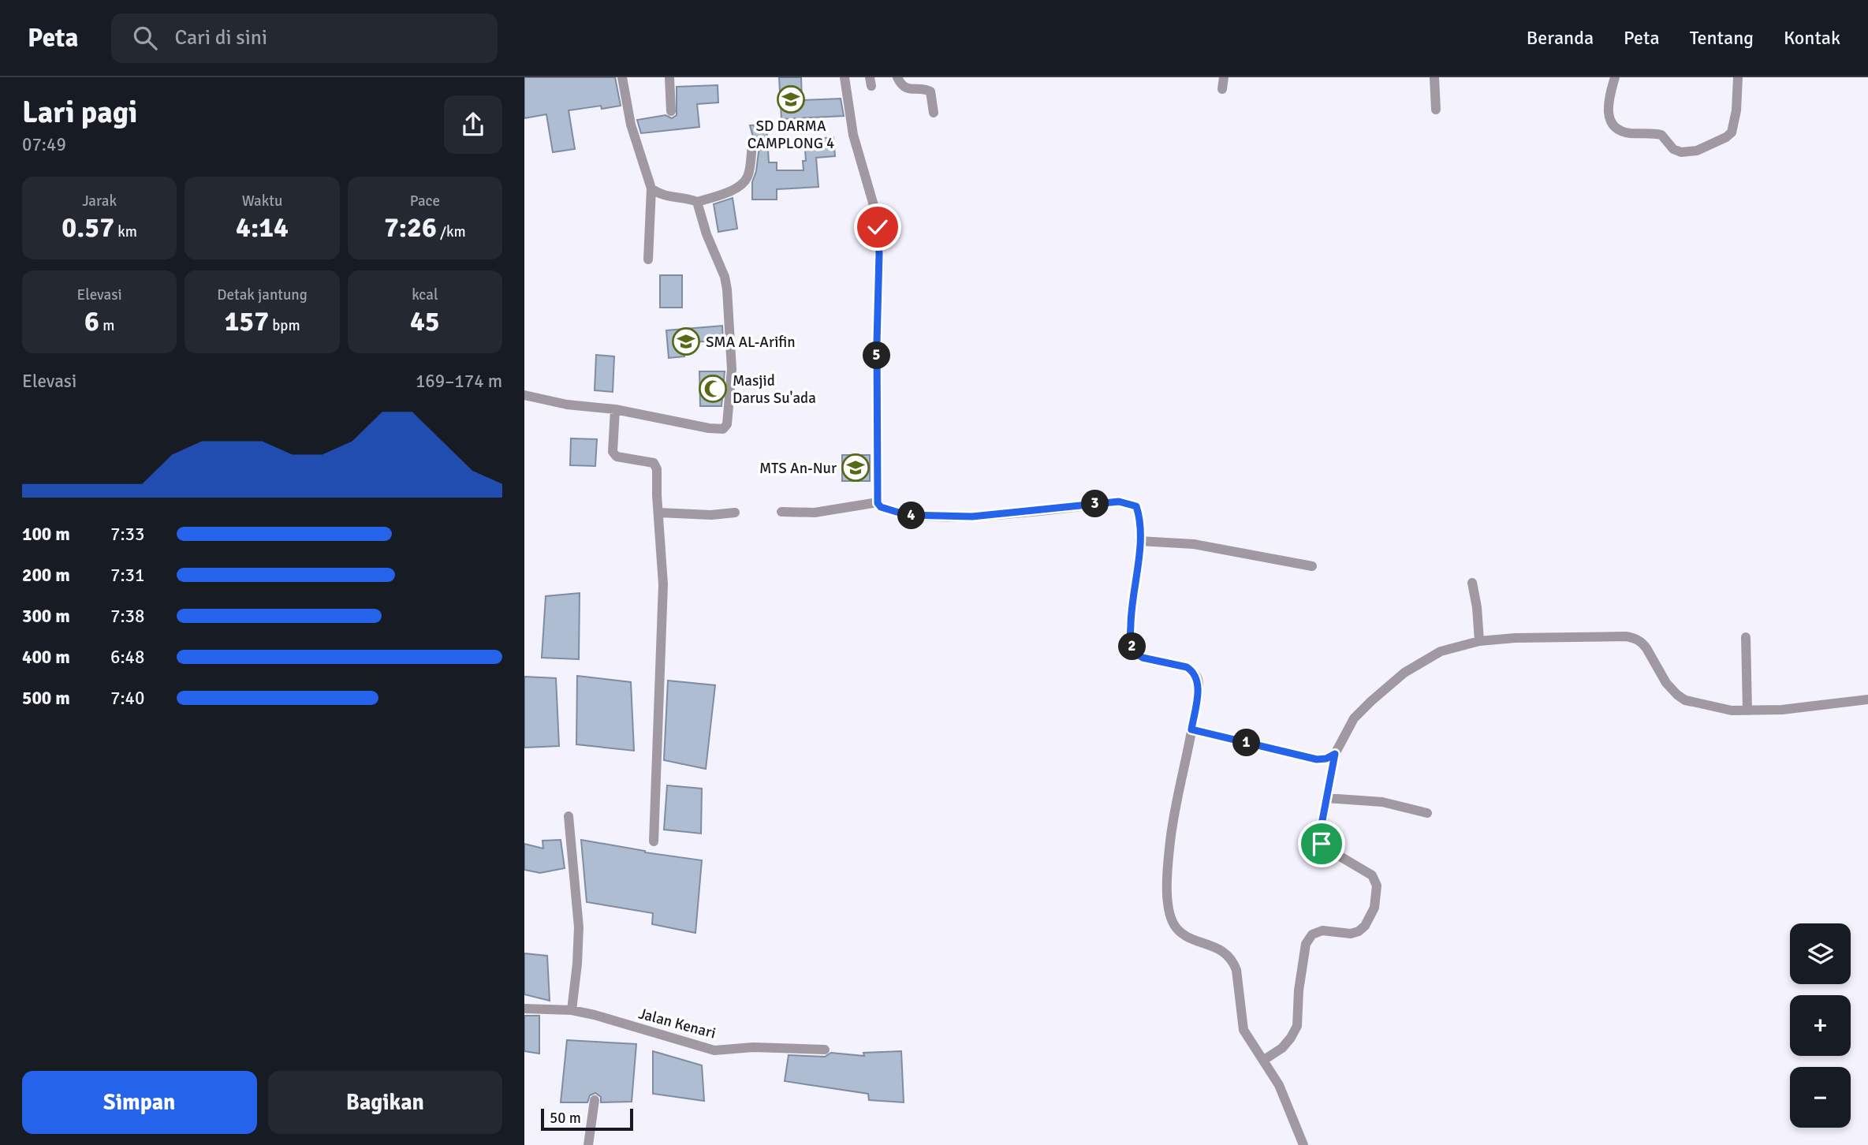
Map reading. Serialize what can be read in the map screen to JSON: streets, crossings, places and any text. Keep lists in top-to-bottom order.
{
  "streets": {
    "street": ["Jalan Kenari"]
  },
  "places": {
    "school or university": ["SD DARMA CAMPLONG 4", "SMA AL-Arifin", "MTS An-Nur"],
    "mosque": ["Masjid Darus Su'ada"]
  },
  "scale_bar": "50 m",
  "page": {
    "header": "Peta",
    "search": "Cari di sini",
    "nav": [
      "Beranda",
      "Peta",
      "Tentang",
      "Kontak"
    ],
    "heading": ["Lari pagi", "07:49"],
    "stats": [
      ["Jarak", "0.57 km"],
      ["Waktu", "4:14"],
      ["Pace", "7:26 /km"],
      ["Elevasi", "6 m"],
      ["Detak jantung", "157 bpm"],
      ["kcal", "45"]
    ],
    "pins": [
      "5",
      "3",
      "4",
      "2",
      "1"
    ],
    "chart": ["Elevasi", "169–174 m"],
    "list": [
      {
        "name": "100 m",
        "note": "7:33"
      },
      {
        "name": "200 m",
        "note": "7:31"
      },
      {
        "name": "300 m",
        "note": "7:38"
      },
      {
        "name": "400 m",
        "note": "6:48"
      },
      {
        "name": "500 m",
        "note": "7:40"
      }
    ],
    "map_buttons": ["+", "−"],
    "buttons": ["Simpan", "Bagikan"],
    "scale": "50 m"
  }
}
